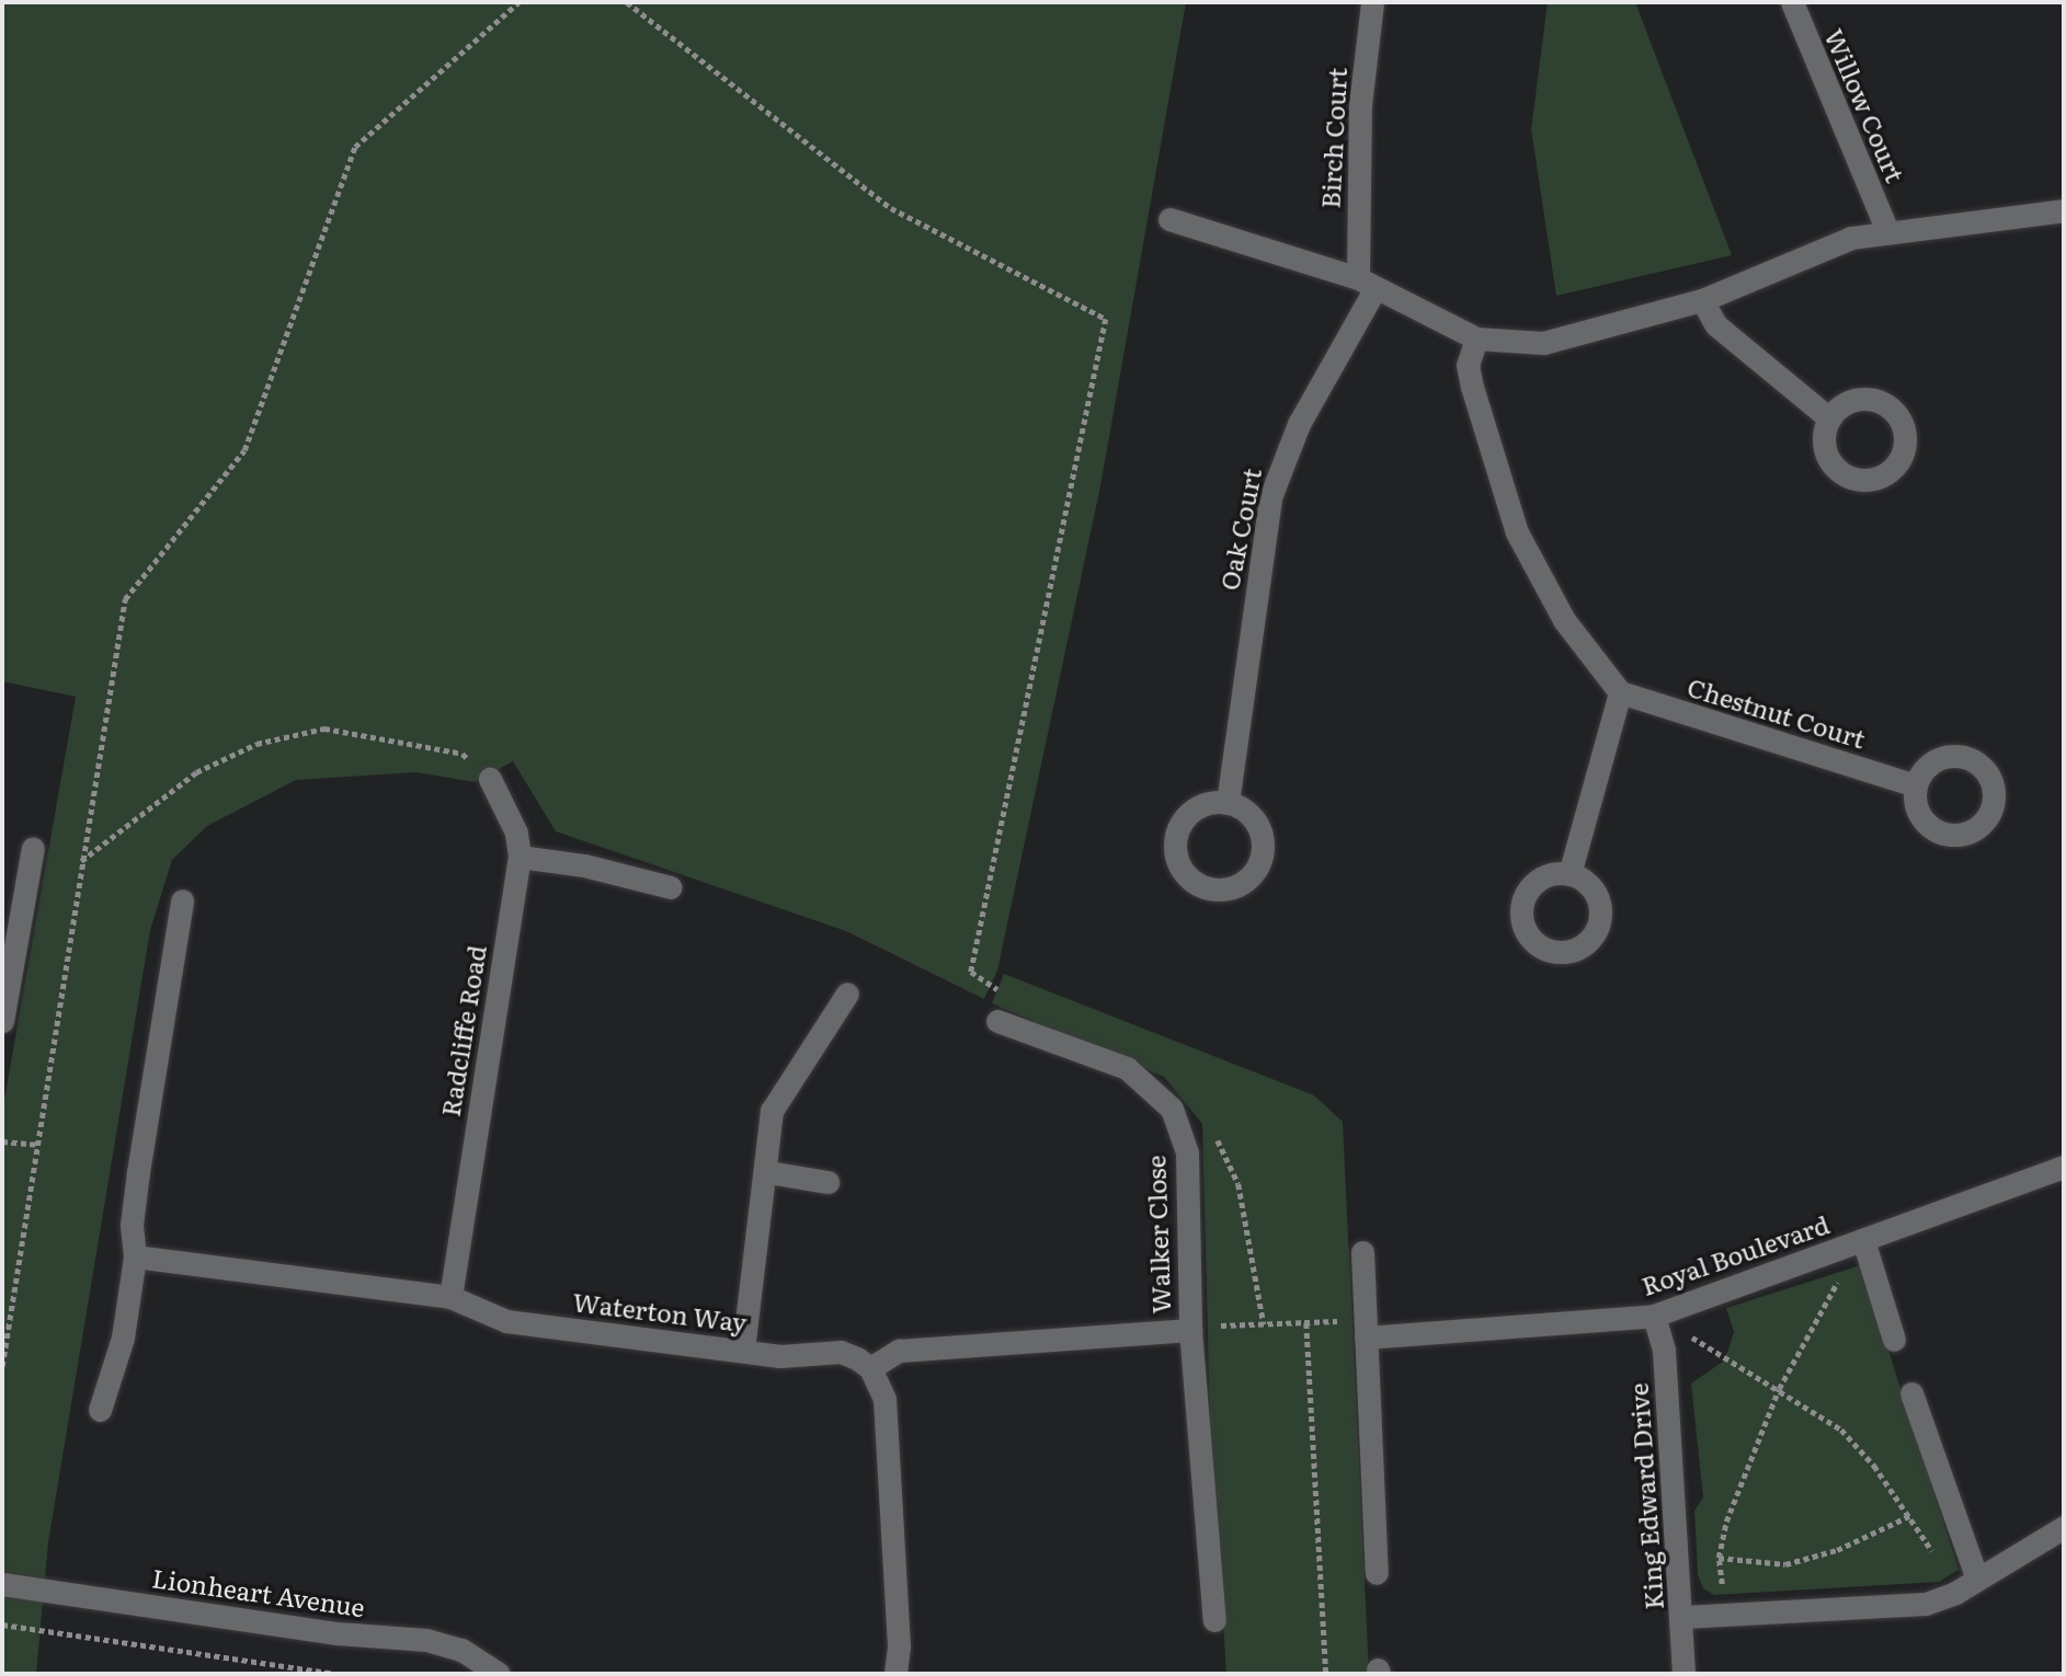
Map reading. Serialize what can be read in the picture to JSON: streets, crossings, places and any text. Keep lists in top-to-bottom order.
{
  "streets": {
    "street": [
      "Willow Court",
      "Birch Court",
      "Oak Court",
      "Chestnut Court",
      "Radcliffe Road",
      "Walker Close",
      "Royal Boulevard",
      "Waterton Way",
      "King Edward Drive",
      "Lionheart Avenue"
    ]
  },
  "crossings": [
    ["Birch Court", "Oak Court"],
    ["Radcliffe Road", "Waterton Way"],
    ["Walker Close", "Waterton Way"],
    ["Royal Boulevard", "King Edward Drive"]
  ]
}
